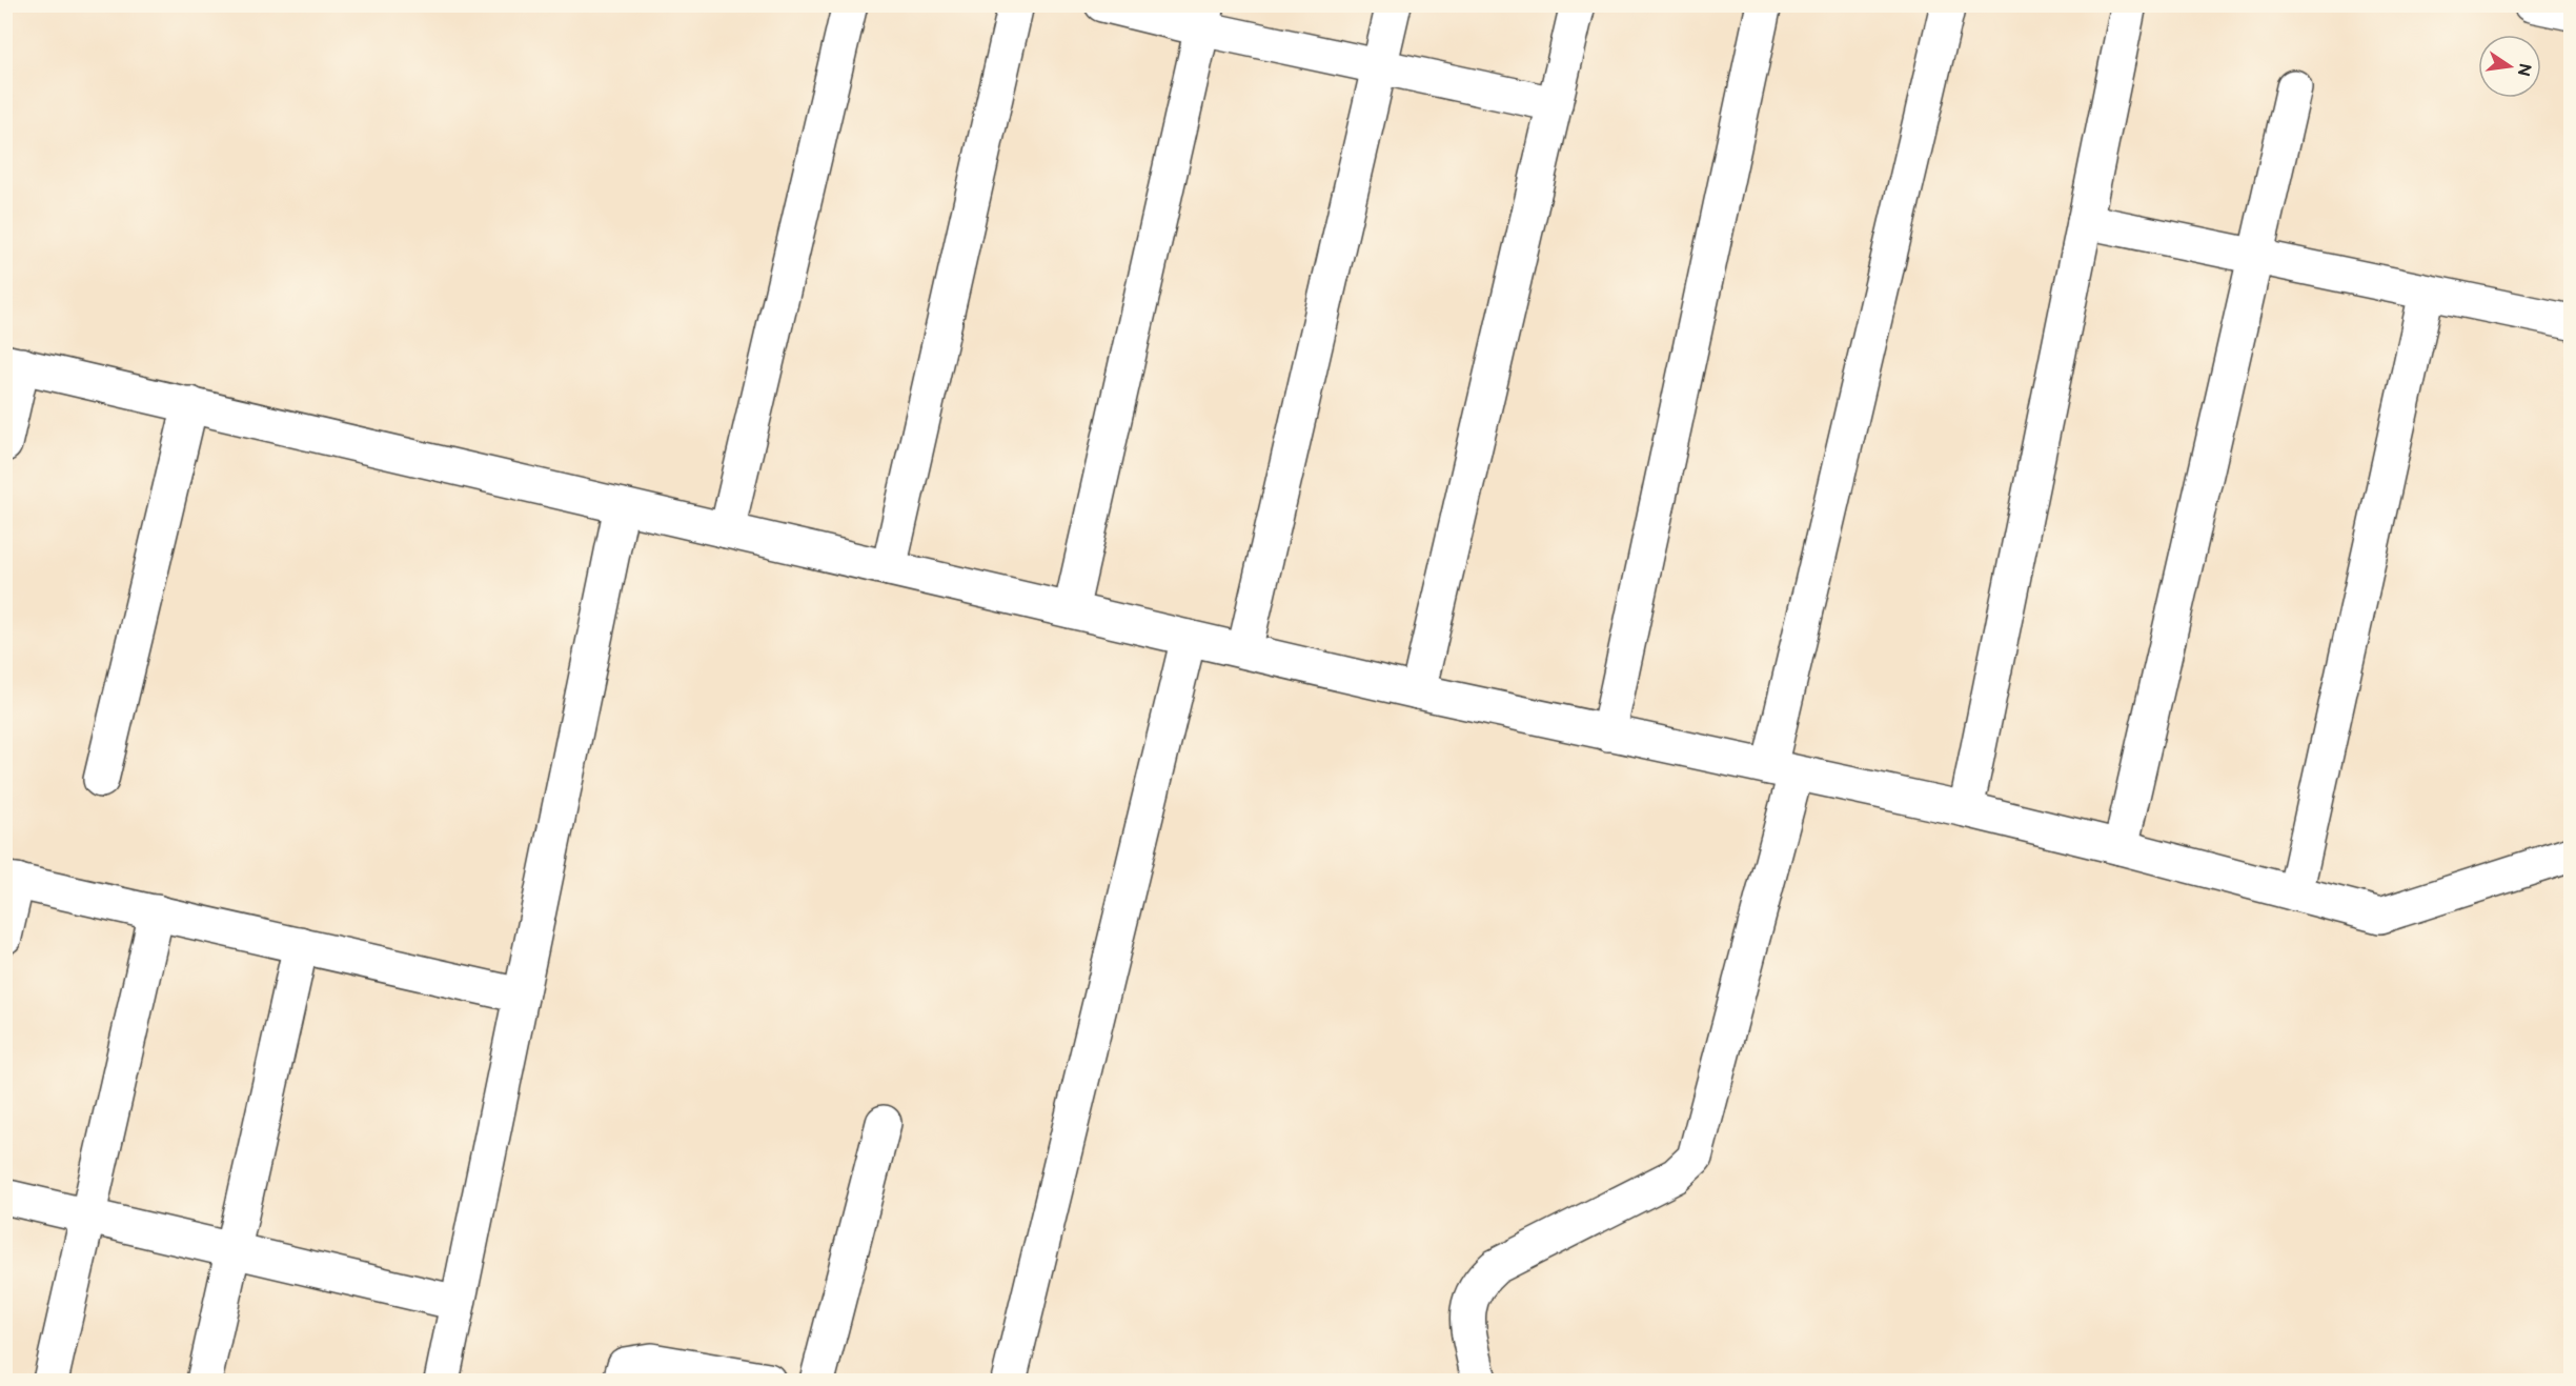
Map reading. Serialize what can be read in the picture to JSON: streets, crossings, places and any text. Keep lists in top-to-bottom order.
{
  "north": "right"
}
